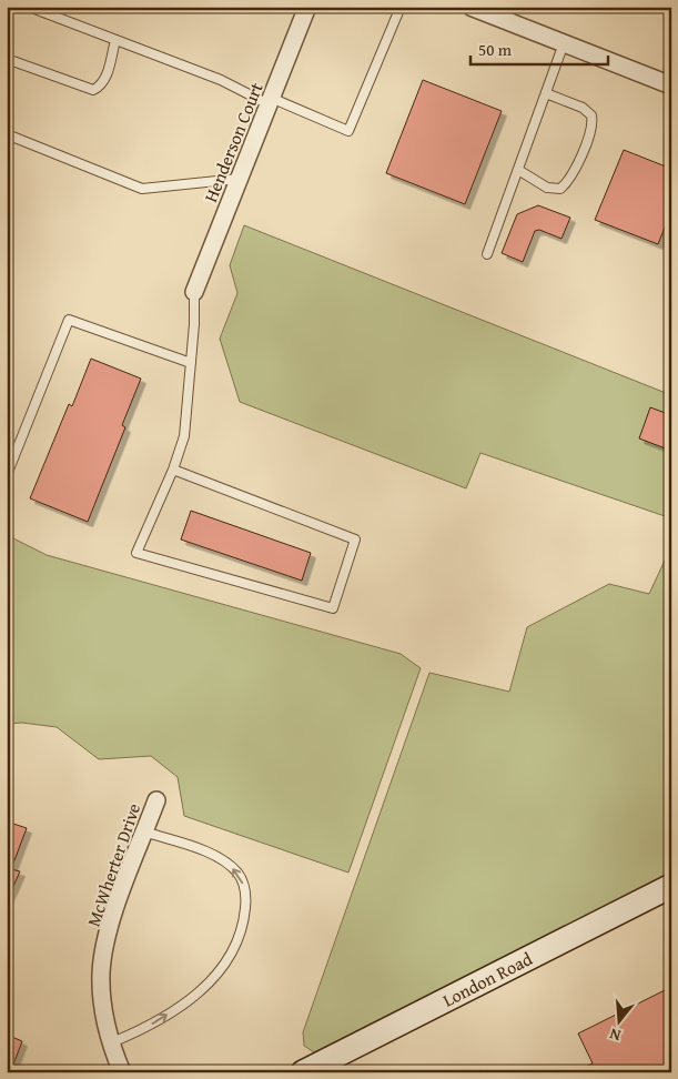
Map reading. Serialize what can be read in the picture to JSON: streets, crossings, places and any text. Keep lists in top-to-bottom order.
{
  "streets": {
    "street": ["Henderson Court", "McWherter Drive", "London Road"]
  },
  "scale_bar": "50 m",
  "north": "bottom"
}
